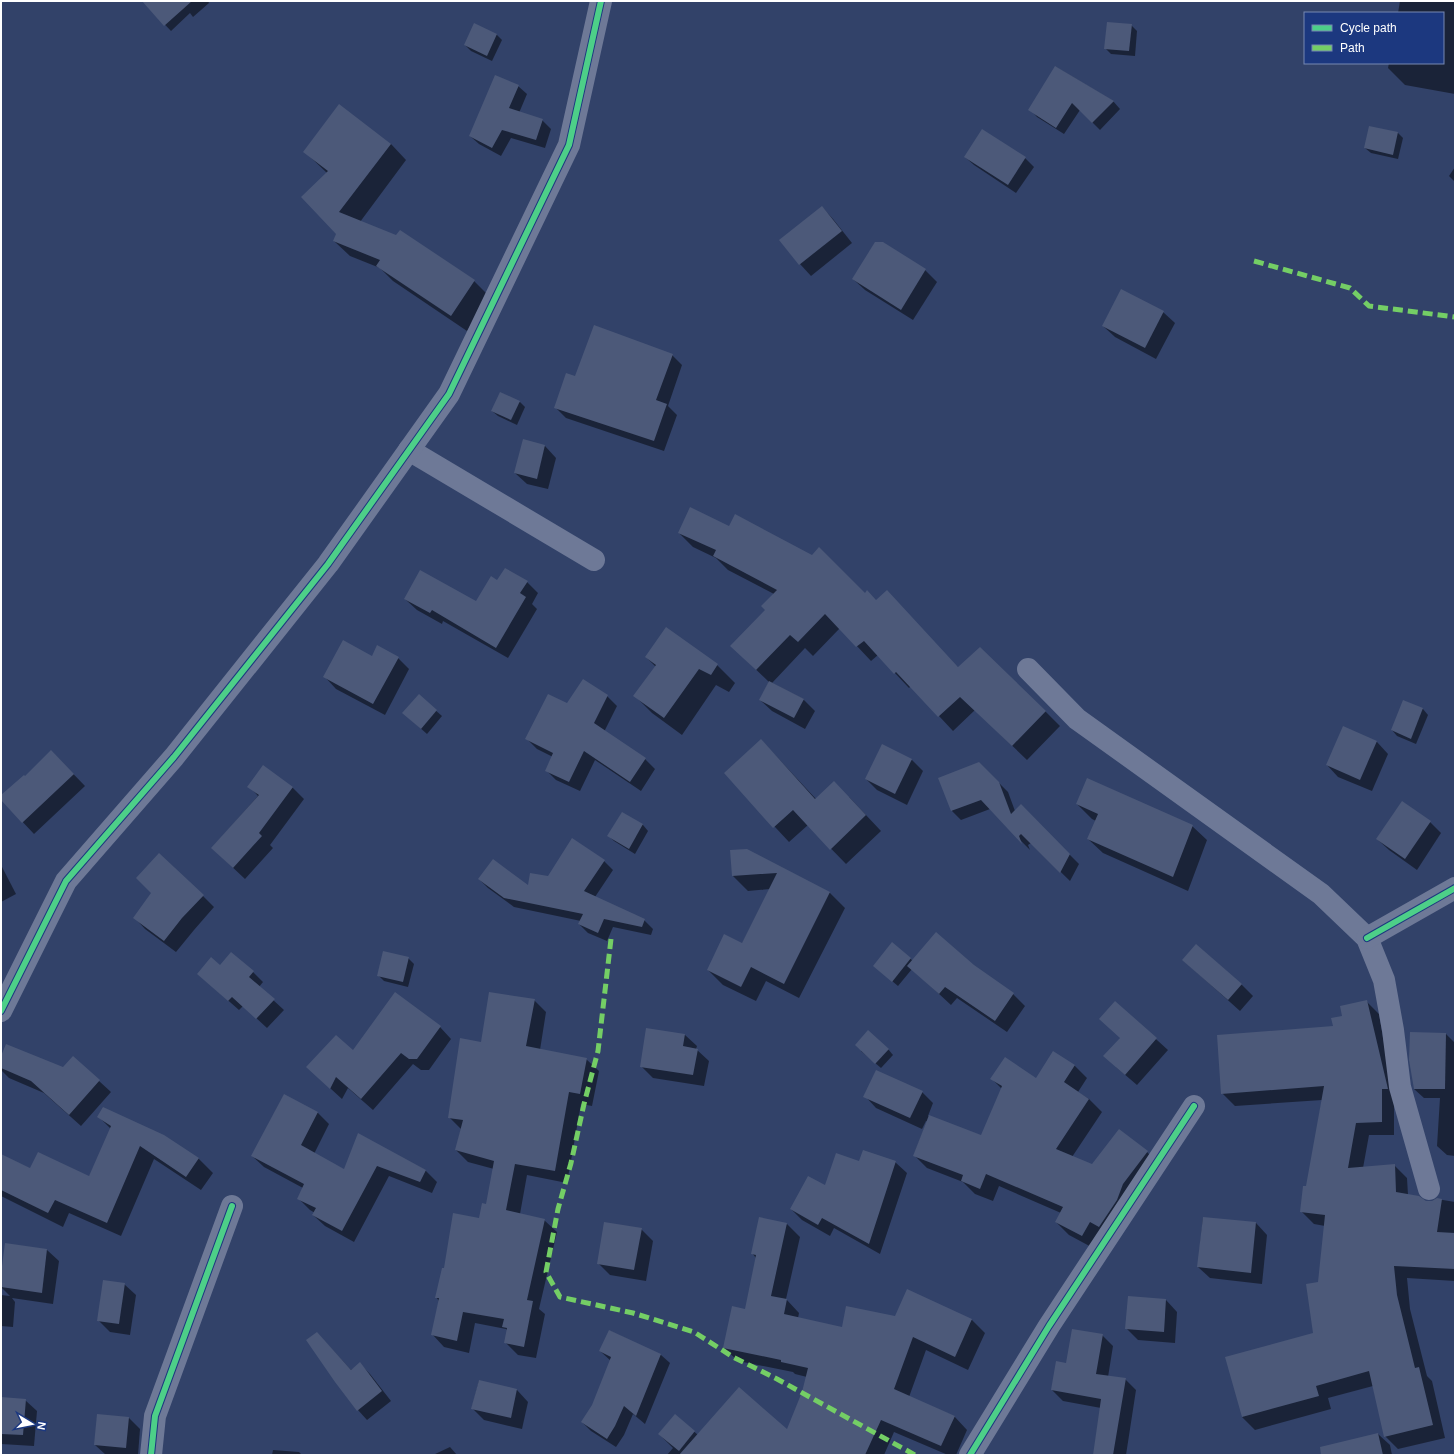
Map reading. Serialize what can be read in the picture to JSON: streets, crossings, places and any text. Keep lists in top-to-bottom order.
{
  "legend": ["Cycle path", "Path"],
  "north": "right"
}
